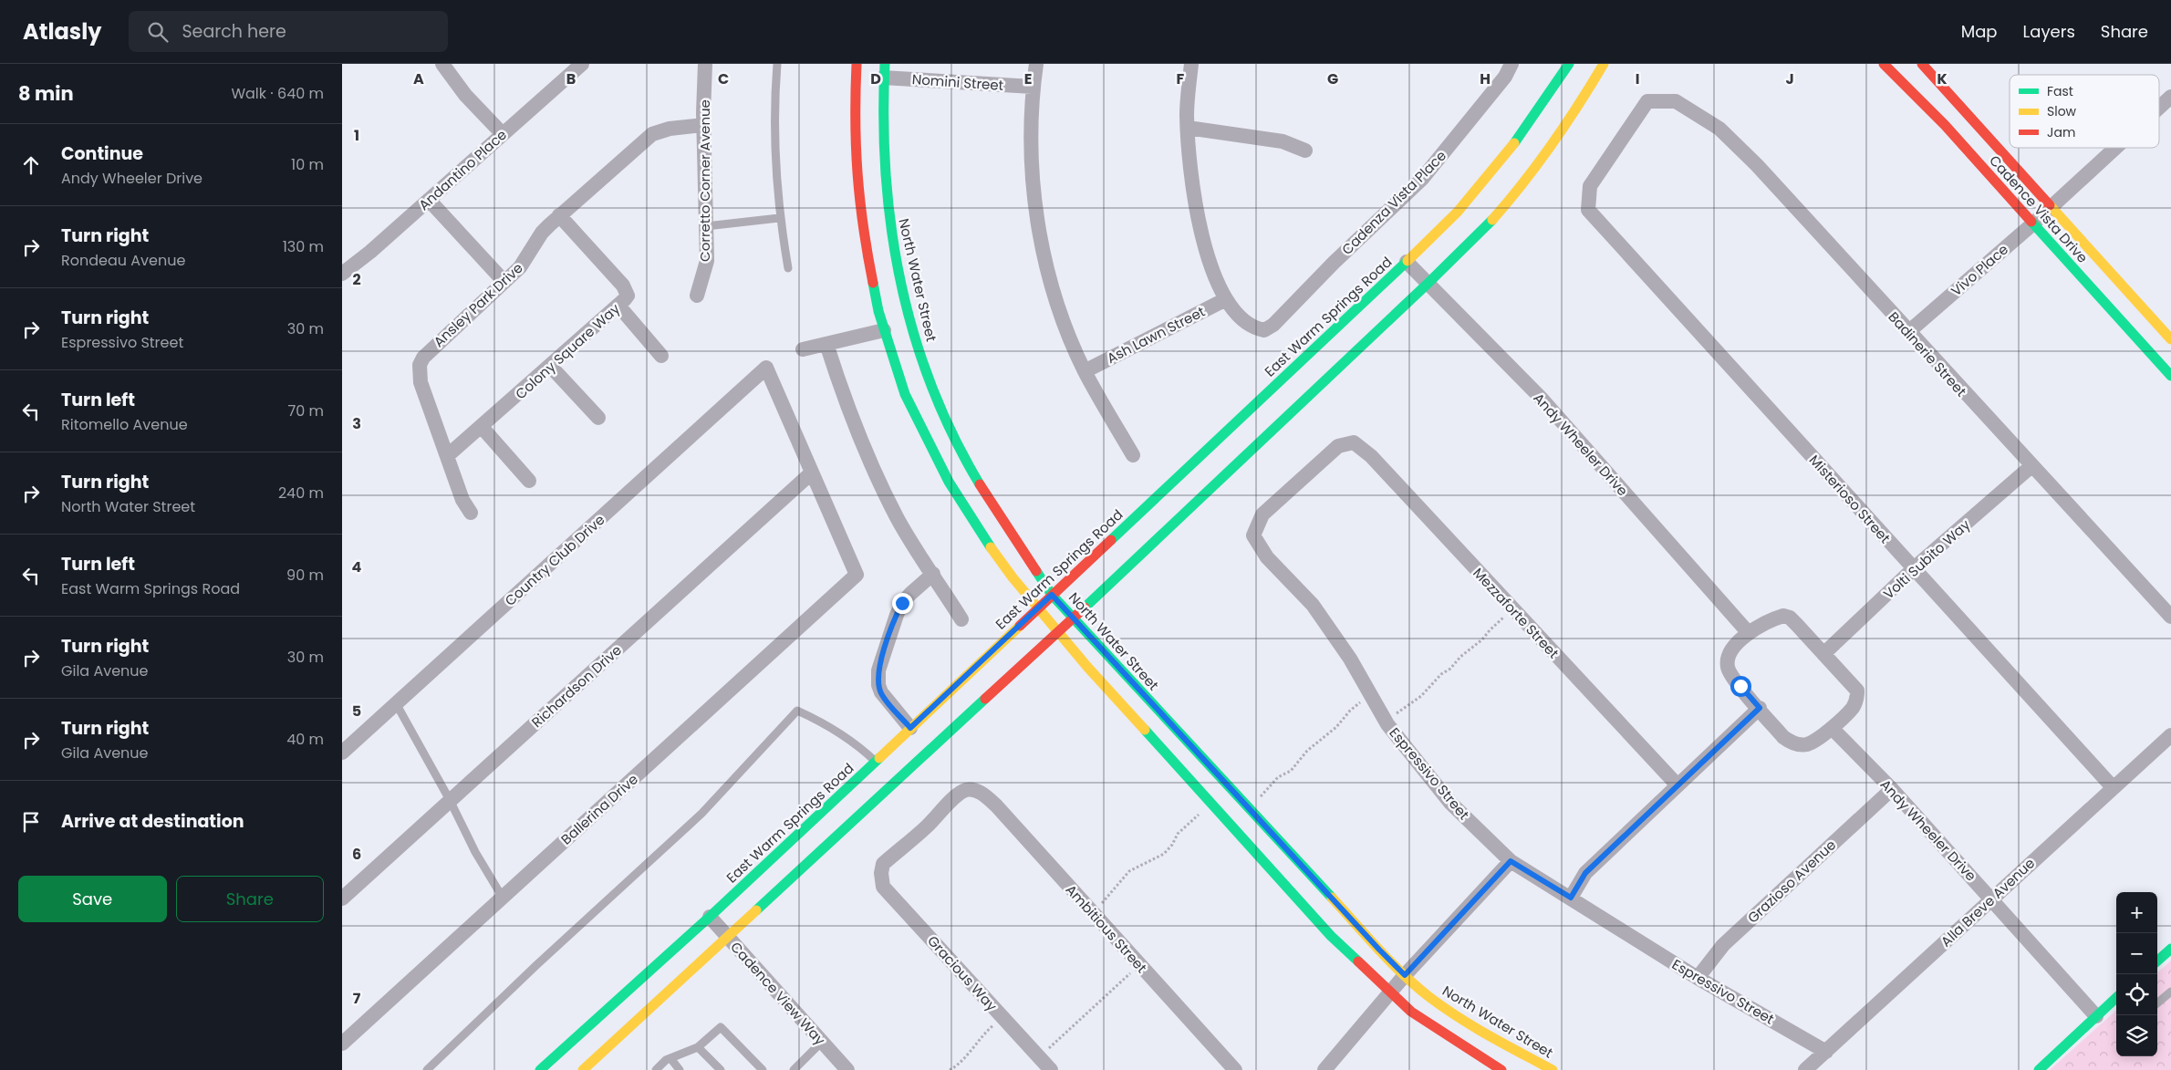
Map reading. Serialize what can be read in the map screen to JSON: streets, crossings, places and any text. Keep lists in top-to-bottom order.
{
  "streets": {
    "main road": ["Cadence Vista Drive", "North Water Street", "East Warm Springs Road"],
    "street": [
      "Nomini Street",
      "Andantino Place",
      "Corretto Corner Avenue",
      "Cadenza Vista Place",
      "Vivo Place",
      "Ansley Park Drive",
      "Ash Lawn Street",
      "Colony Square Way",
      "Badinerie Street",
      "Andy Wheeler Drive",
      "Misterioso Street",
      "Volti Subito Way",
      "Country Club Drive",
      "Mezzaforte Street",
      "Richardson Drive",
      "Espressivo Street",
      "Ballerina Drive",
      "Grazioso Avenue",
      "Alla Breve Avenue",
      "Ambitious Street",
      "Gracious Way",
      "Cadence View Way"
    ]
  },
  "crossings": [
    ["Nomini Street", "North Water Street"],
    ["Corretto Corner Avenue", "Ansley Park Drive"],
    ["Cadenza Vista Place", "Ash Lawn Street"],
    ["Cadence Vista Drive", "Vivo Place"],
    ["Vivo Place", "Badinerie Street"],
    ["North Water Street", "East Warm Springs Road"],
    ["Ansley Park Drive", "Colony Square Way"],
    ["East Warm Springs Road", "Andy Wheeler Drive"],
    ["East Warm Springs Road", "Cadence View Way"],
    ["Badinerie Street", "Misterioso Street"],
    ["Badinerie Street", "Volti Subito Way"],
    ["Andy Wheeler Drive", "Volti Subito Way"],
    ["Andy Wheeler Drive", "Grazioso Avenue"],
    ["Andy Wheeler Drive", "Alla Breve Avenue"],
    ["Misterioso Street", "Volti Subito Way"],
    ["Misterioso Street", "Alla Breve Avenue"],
    ["Country Club Drive", "Richardson Drive"],
    ["Country Club Drive", "Ballerina Drive"],
    ["Mezzaforte Street", "Espressivo Street"],
    ["Richardson Drive", "Ballerina Drive"],
    ["Espressivo Street", "Grazioso Avenue"],
    ["Espressivo Street", "Alla Breve Avenue"],
    ["Ambitious Street", "Gracious Way"]
  ],
  "legend": ["Fast", "Slow", "Jam"],
  "page": {
    "header": "Atlasly",
    "search": "Search here",
    "nav": ["Map", "Layers", "Share"],
    "heading": ["8 min", "Walk · 640 m"],
    "list": [
      ["Continue", "Andy Wheeler Drive", "10 m"],
      ["Turn right", "Rondeau Avenue", "130 m"],
      ["Turn right", "Espressivo Street", "30 m"],
      ["Turn left", "Ritomello Avenue", "70 m"],
      ["Turn right", "North Water Street", "240 m"],
      ["Turn left", "East Warm Springs Road", "90 m"],
      ["Turn right", "Gila Avenue", "30 m"],
      ["Turn right", "Gila Avenue", "40 m"],
      "Arrive at destination"
    ],
    "buttons": ["Save", "Share"],
    "map_buttons": ["+", "−"]
  },
  "grid": {
    "columns": [
      "A",
      "B",
      "C",
      "D",
      "E",
      "F",
      "G",
      "H",
      "I",
      "J",
      "K"
    ],
    "rows": [
      "1",
      "2",
      "3",
      "4",
      "5",
      "6",
      "7"
    ]
  }
}
